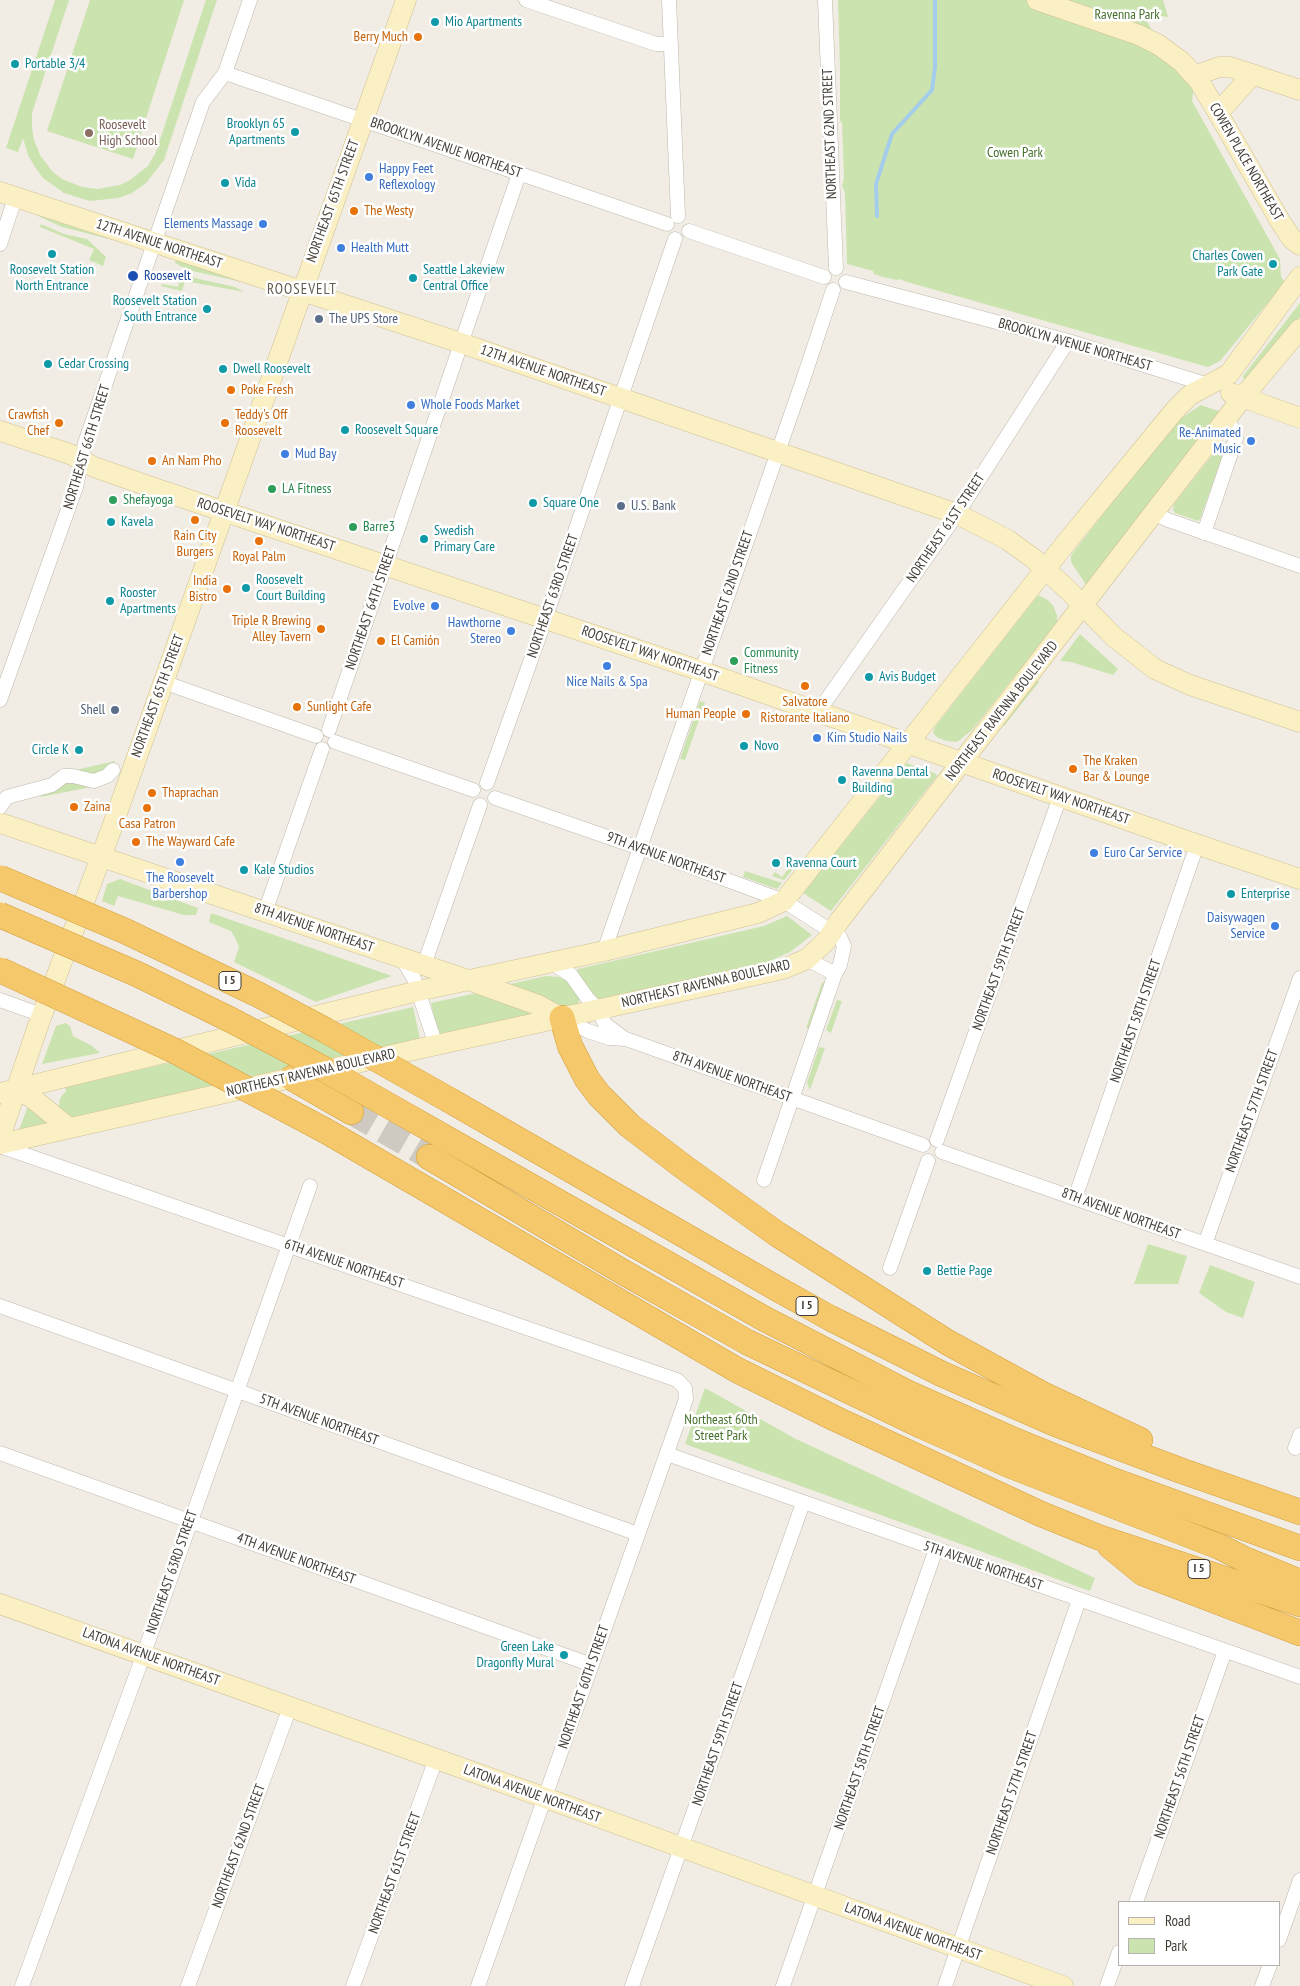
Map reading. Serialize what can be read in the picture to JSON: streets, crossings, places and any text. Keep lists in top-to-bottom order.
{
  "streets": {
    "highway": ["I 5"],
    "main road": [
      "BROOKLYN AVENUE NORTHEAST",
      "COWEN PLACE NORTHEAST",
      "NORTHEAST 65TH STREET",
      "12TH AVENUE NORTHEAST",
      "ROOSEVELT WAY NORTHEAST",
      "NORTHEAST RAVENNA BOULEVARD",
      "8TH AVENUE NORTHEAST",
      "LATONA AVENUE NORTHEAST"
    ],
    "street": [
      "NORTHEAST 62ND STREET",
      "NORTHEAST 66TH STREET",
      "NORTHEAST 61ST STREET",
      "NORTHEAST 63RD STREET",
      "NORTHEAST 64TH STREET",
      "9TH AVENUE NORTHEAST",
      "NORTHEAST 59TH STREET",
      "NORTHEAST 58TH STREET",
      "NORTHEAST 57TH STREET",
      "6TH AVENUE NORTHEAST",
      "5TH AVENUE NORTHEAST",
      "4TH AVENUE NORTHEAST",
      "NORTHEAST 60TH STREET",
      "NORTHEAST 56TH STREET"
    ]
  },
  "crossings": [
    ["NORTHEAST 62ND STREET", "BROOKLYN AVENUE NORTHEAST"],
    ["NORTHEAST 62ND STREET", "12TH AVENUE NORTHEAST"],
    ["NORTHEAST 62ND STREET", "ROOSEVELT WAY NORTHEAST"],
    ["NORTHEAST 62ND STREET", "9TH AVENUE NORTHEAST"],
    ["NORTHEAST 62ND STREET", "LATONA AVENUE NORTHEAST"],
    ["BROOKLYN AVENUE NORTHEAST", "NORTHEAST 65TH STREET"],
    ["BROOKLYN AVENUE NORTHEAST", "NORTHEAST 66TH STREET"],
    ["BROOKLYN AVENUE NORTHEAST", "NORTHEAST 61ST STREET"],
    ["BROOKLYN AVENUE NORTHEAST", "NORTHEAST 63RD STREET"],
    ["BROOKLYN AVENUE NORTHEAST", "NORTHEAST 64TH STREET"],
    ["BROOKLYN AVENUE NORTHEAST", "NORTHEAST RAVENNA BOULEVARD"],
    ["NORTHEAST 65TH STREET", "12TH AVENUE NORTHEAST"],
    ["NORTHEAST 65TH STREET", "ROOSEVELT WAY NORTHEAST"],
    ["NORTHEAST 65TH STREET", "8TH AVENUE NORTHEAST"],
    ["12TH AVENUE NORTHEAST", "NORTHEAST 66TH STREET"],
    ["12TH AVENUE NORTHEAST", "NORTHEAST 61ST STREET"],
    ["12TH AVENUE NORTHEAST", "NORTHEAST 63RD STREET"],
    ["12TH AVENUE NORTHEAST", "NORTHEAST 64TH STREET"],
    ["12TH AVENUE NORTHEAST", "NORTHEAST RAVENNA BOULEVARD"],
    ["NORTHEAST 66TH STREET", "ROOSEVELT WAY NORTHEAST"],
    ["ROOSEVELT WAY NORTHEAST", "NORTHEAST 61ST STREET"],
    ["ROOSEVELT WAY NORTHEAST", "NORTHEAST 63RD STREET"],
    ["ROOSEVELT WAY NORTHEAST", "NORTHEAST 64TH STREET"],
    ["ROOSEVELT WAY NORTHEAST", "NORTHEAST RAVENNA BOULEVARD"],
    ["ROOSEVELT WAY NORTHEAST", "NORTHEAST 59TH STREET"],
    ["ROOSEVELT WAY NORTHEAST", "NORTHEAST 58TH STREET"],
    ["NORTHEAST 61ST STREET", "LATONA AVENUE NORTHEAST"],
    ["NORTHEAST 63RD STREET", "9TH AVENUE NORTHEAST"],
    ["NORTHEAST 63RD STREET", "6TH AVENUE NORTHEAST"],
    ["NORTHEAST 63RD STREET", "5TH AVENUE NORTHEAST"],
    ["NORTHEAST 63RD STREET", "4TH AVENUE NORTHEAST"],
    ["NORTHEAST 63RD STREET", "LATONA AVENUE NORTHEAST"],
    ["NORTHEAST RAVENNA BOULEVARD", "9TH AVENUE NORTHEAST"],
    ["NORTHEAST RAVENNA BOULEVARD", "8TH AVENUE NORTHEAST"],
    ["NORTHEAST RAVENNA BOULEVARD", "6TH AVENUE NORTHEAST"],
    ["8TH AVENUE NORTHEAST", "NORTHEAST 59TH STREET"],
    ["8TH AVENUE NORTHEAST", "NORTHEAST 58TH STREET"],
    ["8TH AVENUE NORTHEAST", "NORTHEAST 57TH STREET"],
    ["NORTHEAST 59TH STREET", "5TH AVENUE NORTHEAST"],
    ["NORTHEAST 59TH STREET", "LATONA AVENUE NORTHEAST"],
    ["NORTHEAST 58TH STREET", "5TH AVENUE NORTHEAST"],
    ["NORTHEAST 58TH STREET", "LATONA AVENUE NORTHEAST"],
    ["NORTHEAST 57TH STREET", "5TH AVENUE NORTHEAST"],
    ["NORTHEAST 57TH STREET", "LATONA AVENUE NORTHEAST"],
    ["6TH AVENUE NORTHEAST", "NORTHEAST 60TH STREET"],
    ["5TH AVENUE NORTHEAST", "NORTHEAST 60TH STREET"],
    ["5TH AVENUE NORTHEAST", "NORTHEAST 56TH STREET"],
    ["4TH AVENUE NORTHEAST", "NORTHEAST 60TH STREET"],
    ["LATONA AVENUE NORTHEAST", "NORTHEAST 60TH STREET"]
  ],
  "districts": ["ROOSEVELT"],
  "parks": ["Ravenna Park", "Cowen Park", "Northeast 60th Street Park"],
  "places": [
    "Mio Apartments",
    "Berry Much",
    "Portable 3/4",
    "Brooklyn 65 Apartments",
    "Roosevelt High School",
    "Happy Feet Reflexology",
    "Vida",
    "The Westy",
    "Elements Massage",
    "Health Mutt",
    "Roosevelt Station North Entrance",
    "Charles Cowen Park Gate",
    "Roosevelt",
    "Seattle Lakeview Central Office",
    "Roosevelt Station South Entrance",
    "The UPS Store",
    "Cedar Crossing",
    "Dwell Roosevelt",
    "Poke Fresh",
    "Whole Foods Market",
    "Crawfish Chef",
    "Teddy's Off Roosevelt",
    "Roosevelt Square",
    "Re-Animated Music",
    "Mud Bay",
    "An Nam Pho",
    "LA Fitness",
    "Shefayoga",
    "Square One",
    "U.S. Bank",
    "Rain City Burgers",
    "Kavela",
    "Barre3",
    "Swedish Primary Care",
    "Royal Palm",
    "Roosevelt Court Building",
    "India Bistro",
    "Rooster Apartments",
    "Evolve",
    "Triple R Brewing Alley Tavern",
    "Hawthorne Stereo",
    "El Camión",
    "Community Fitness",
    "Nice Nails & Spa",
    "Avis Budget",
    "Salvatore Ristorante Italiano",
    "Sunlight Cafe",
    "Shell",
    "Human People",
    "Kim Studio Nails",
    "Novo",
    "Circle K",
    "The Kraken Bar & Lounge",
    "Ravenna Dental Building",
    "Thaprachan",
    "Zaina",
    "Casa Patron",
    "The Wayward Cafe",
    "Euro Car Service",
    "The Roosevelt Barbershop",
    "Ravenna Court",
    "Kale Studios",
    "Enterprise",
    "Daisywagen Service",
    "Bettie Page",
    "Green Lake Dragonfly Mural"
  ],
  "legend": ["Road", "Park"]
}
